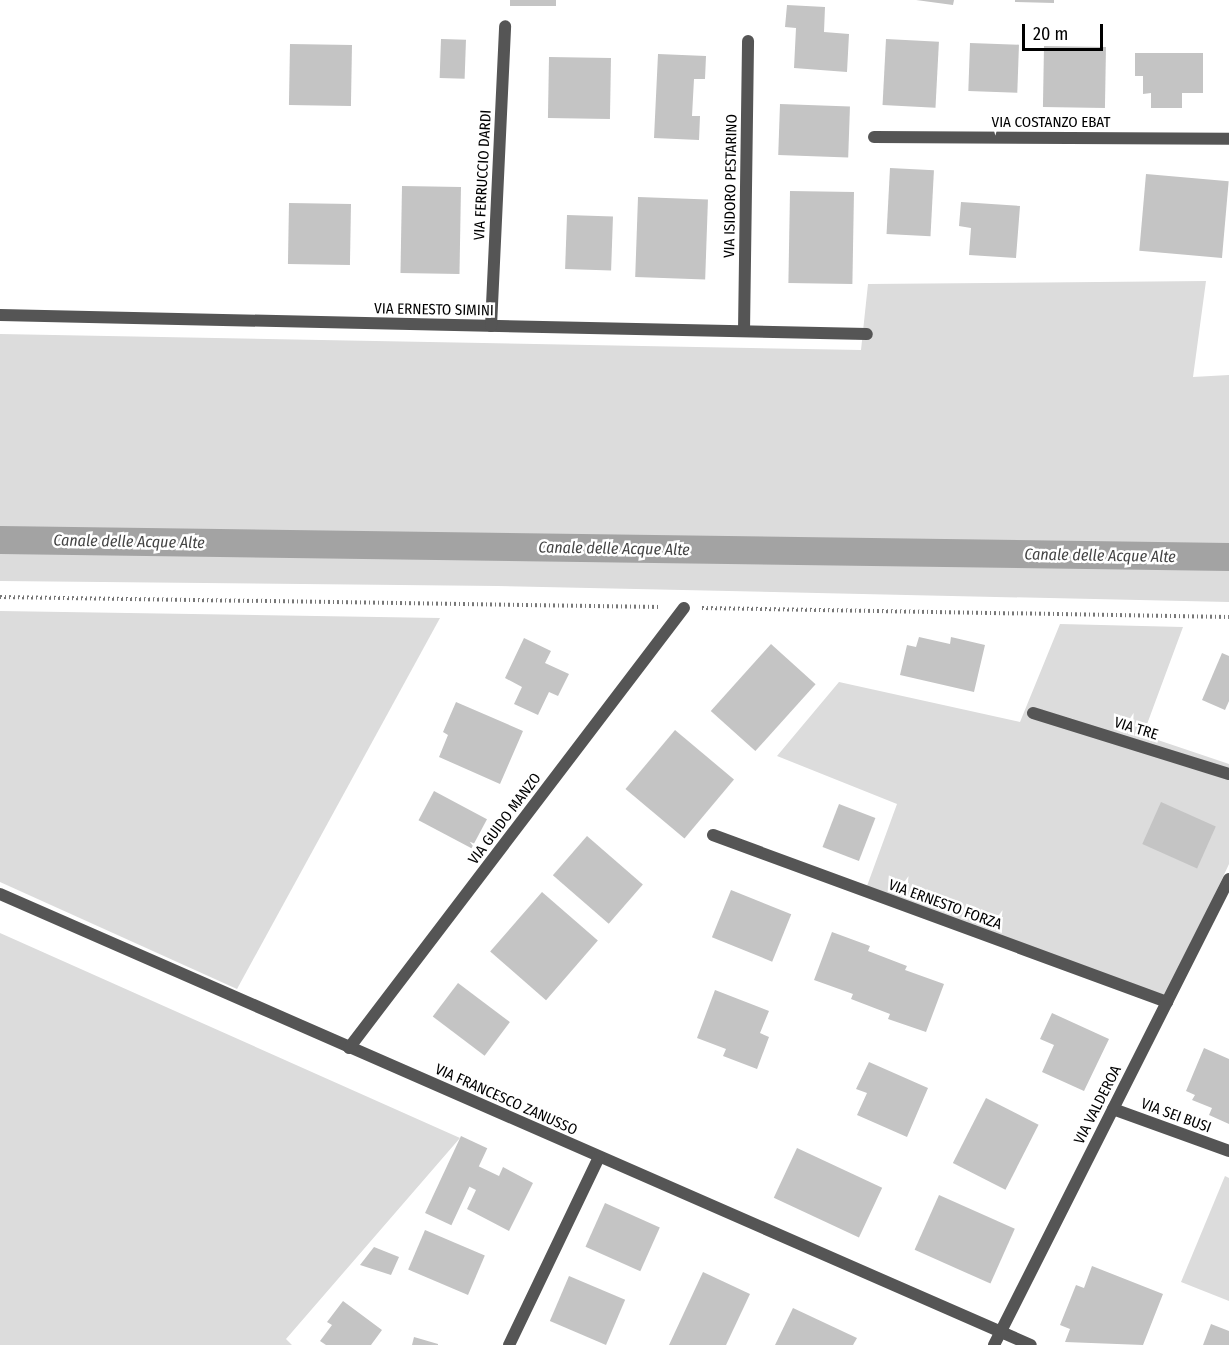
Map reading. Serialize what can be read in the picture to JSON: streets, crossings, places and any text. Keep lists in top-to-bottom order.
{
  "streets": {
    "street": [
      "VIA COSTANZO EBAT",
      "VIA FERRUCCIO DARDI",
      "VIA ISIDORO PESTARINO",
      "VIA ERNESTO SIMINI",
      "VIA TRE",
      "VIA GUIDO MANZO",
      "VIA ERNESTO FORZA",
      "VIA FRANCESCO ZANUSSO",
      "VIA VALDEROA",
      "VIA SEI BUSI"
    ]
  },
  "crossings": [
    ["VIA FERRUCCIO DARDI", "VIA ERNESTO SIMINI"],
    ["VIA ISIDORO PESTARINO", "VIA ERNESTO SIMINI"],
    ["VIA GUIDO MANZO", "VIA FRANCESCO ZANUSSO"],
    ["VIA ERNESTO FORZA", "VIA VALDEROA"],
    ["VIA FRANCESCO ZANUSSO", "VIA VALDEROA"],
    ["VIA VALDEROA", "VIA SEI BUSI"]
  ],
  "water": ["Canale delle Acque Alte"],
  "scale_bar": "20 m"
}
